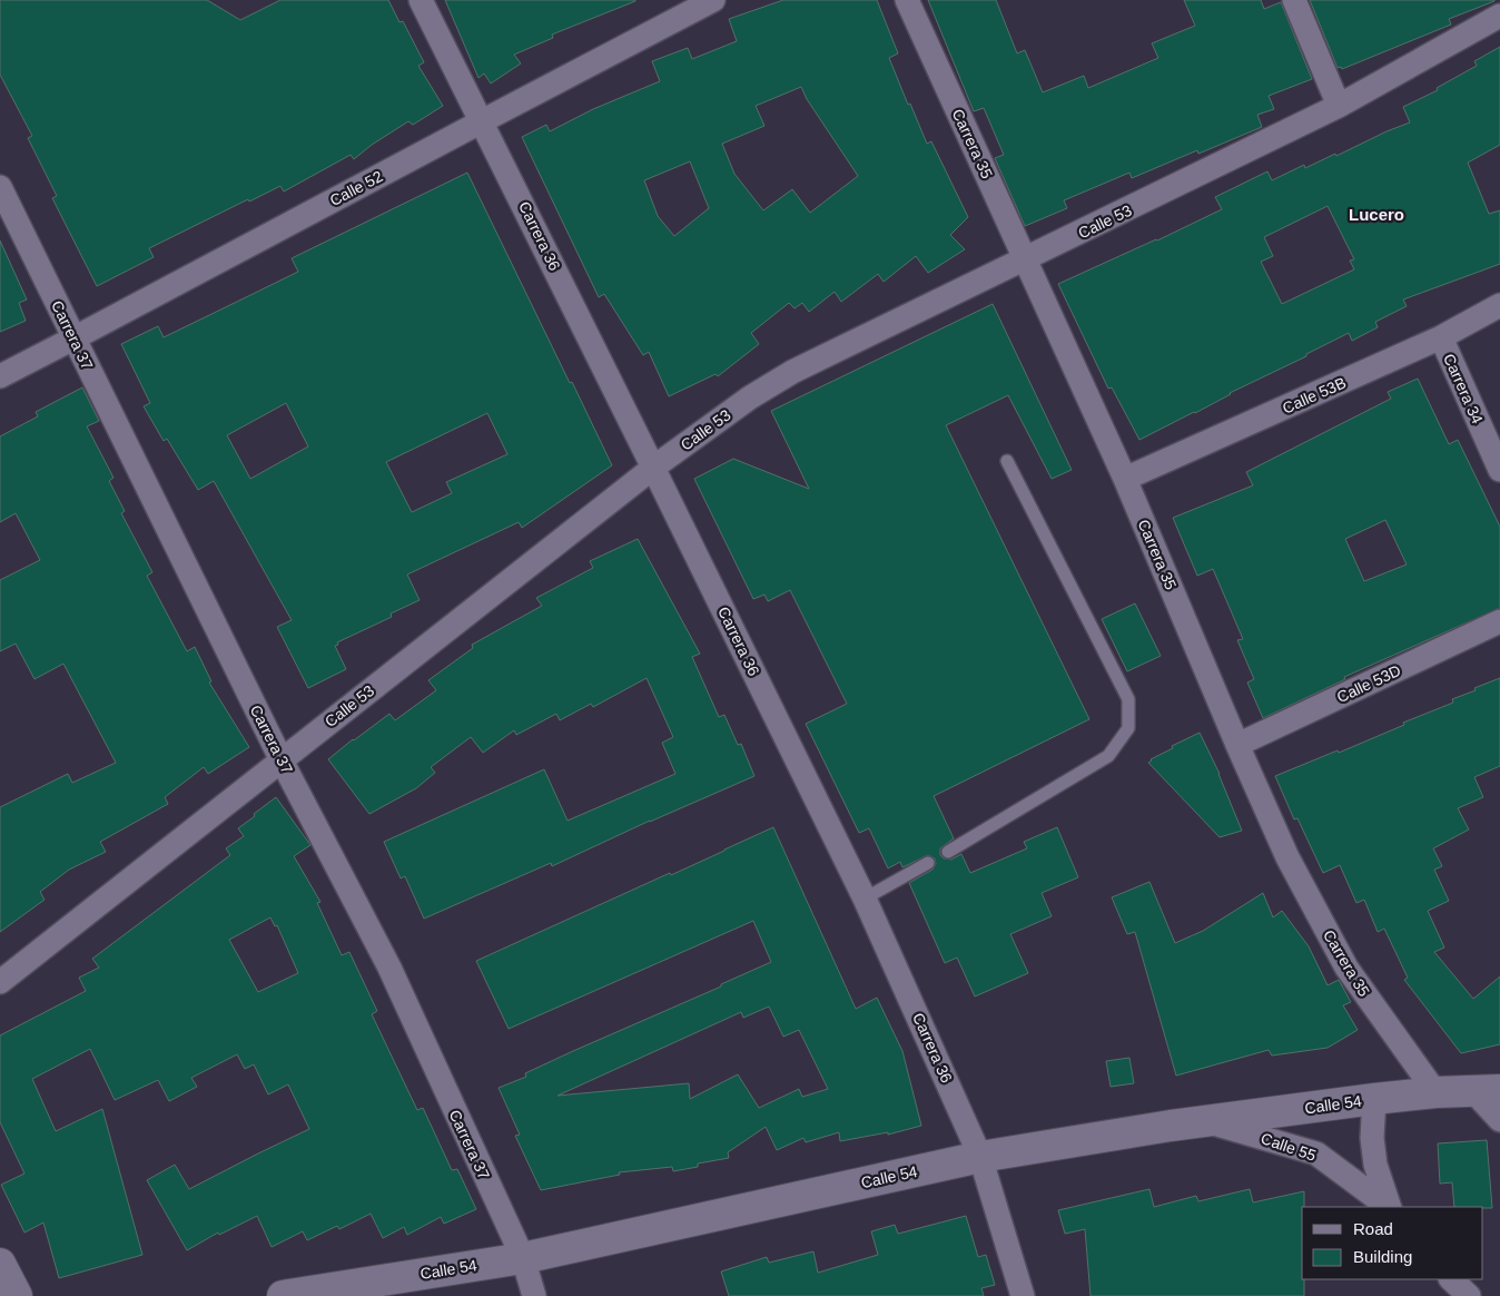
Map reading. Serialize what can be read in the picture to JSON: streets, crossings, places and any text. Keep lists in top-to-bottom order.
{
  "streets": {
    "street": [
      "Carrera 35",
      "Calle 52",
      "Calle 53",
      "Carrera 36",
      "Carrera 37",
      "Carrera 34",
      "Calle 53B",
      "Calle 53D",
      "Calle 54",
      "Calle 55"
    ]
  },
  "crossings": [
    ["Carrera 35", "Calle 53"],
    ["Carrera 35", "Calle 53B"],
    ["Carrera 35", "Calle 53D"],
    ["Carrera 35", "Calle 54"],
    ["Calle 52", "Carrera 36"],
    ["Calle 52", "Carrera 37"],
    ["Calle 53", "Carrera 36"],
    ["Calle 53", "Carrera 37"],
    ["Carrera 36", "Calle 54"],
    ["Carrera 37", "Calle 54"],
    ["Carrera 34", "Calle 53B"],
    ["Calle 54", "Calle 55"]
  ],
  "districts": ["Lucero"],
  "legend": ["Road", "Building"]
}
